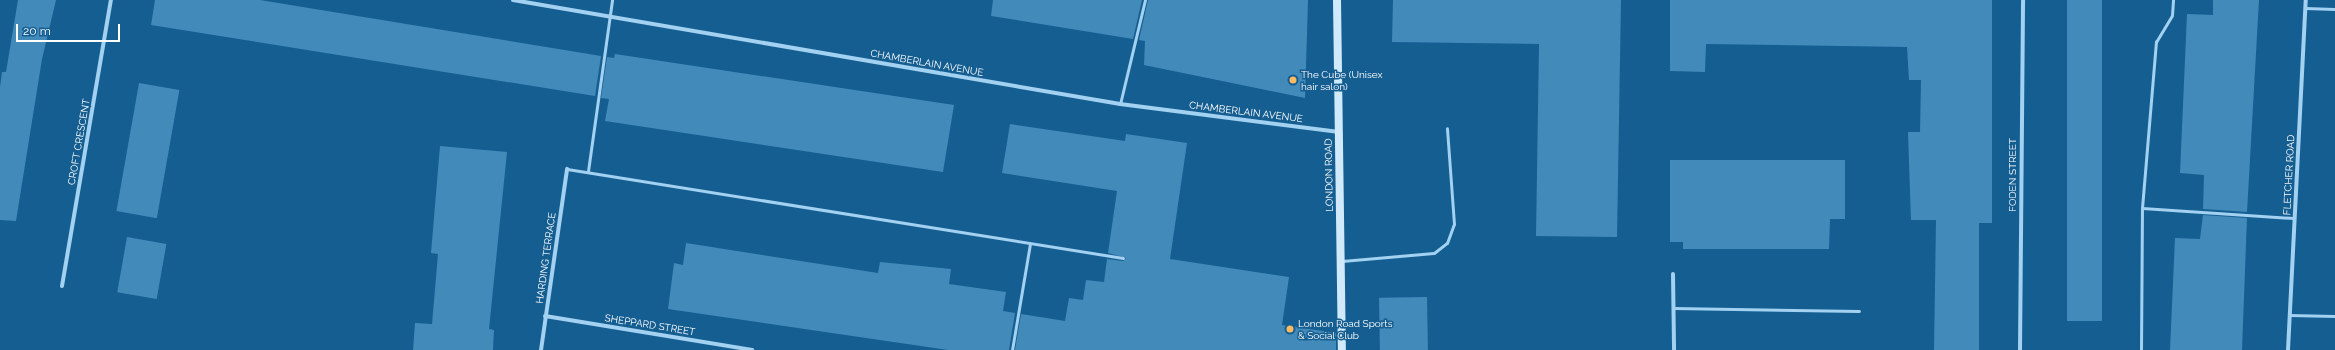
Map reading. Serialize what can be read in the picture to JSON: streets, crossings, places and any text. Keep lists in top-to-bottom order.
{
  "streets": {
    "main road": ["LONDON ROAD"],
    "street": [
      "CHAMBERLAIN AVENUE",
      "CROFT CRESCENT",
      "FODEN STREET",
      "FLETCHER ROAD",
      "HARDING TERRACE",
      "SHEPPARD STREET"
    ]
  },
  "crossings": [
    ["CHAMBERLAIN AVENUE", "LONDON ROAD"],
    ["HARDING TERRACE", "SHEPPARD STREET"]
  ],
  "places": ["The Cube (Unisex hair salon)", "London Road Sports & Social Club"],
  "scale_bar": "20 m"
}
